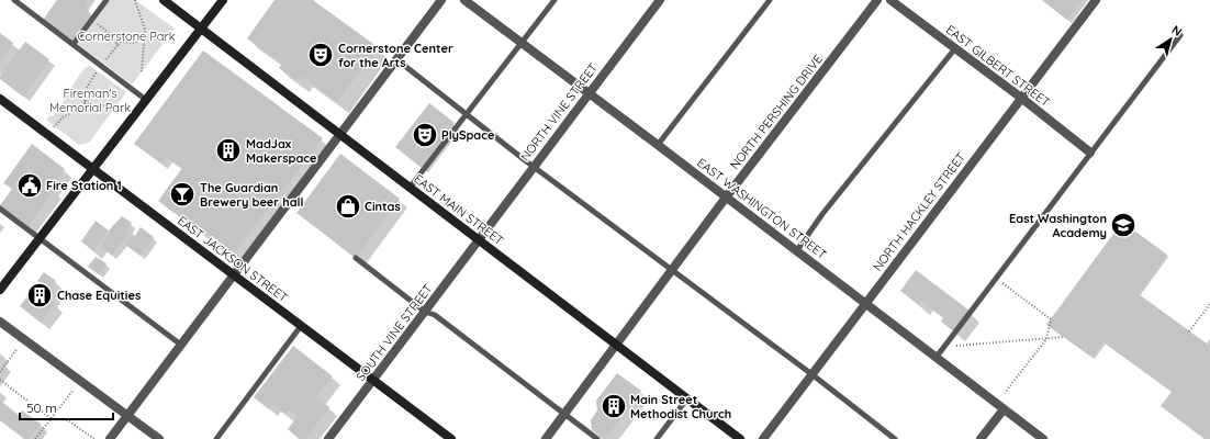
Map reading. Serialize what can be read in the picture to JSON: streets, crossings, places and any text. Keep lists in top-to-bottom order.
{
  "streets": {
    "main road": ["EAST MAIN STREET", "EAST JACKSON STREET"],
    "street": [
      "EAST GILBERT STREET",
      "NORTH VINE STREET",
      "NORTH PERSHING DRIVE",
      "EAST WASHINGTON STREET",
      "NORTH HACKLEY STREET",
      "SOUTH VINE STREET"
    ]
  },
  "crossings": [
    ["EAST GILBERT STREET", "NORTH HACKLEY STREET"],
    ["NORTH VINE STREET", "EAST WASHINGTON STREET"],
    ["NORTH VINE STREET", "EAST MAIN STREET"],
    ["NORTH VINE STREET", "SOUTH VINE STREET"],
    ["NORTH PERSHING DRIVE", "EAST WASHINGTON STREET"],
    ["NORTH PERSHING DRIVE", "EAST MAIN STREET"],
    ["EAST WASHINGTON STREET", "NORTH HACKLEY STREET"],
    ["EAST MAIN STREET", "SOUTH VINE STREET"],
    ["EAST JACKSON STREET", "SOUTH VINE STREET"]
  ],
  "parks": ["Cornerstone Park", "Fireman's Memorial Park"],
  "places": {
    "theatre": ["Cornerstone Center for the Arts", "PlySpace"],
    "building": ["MadJax Makerspace", "Chase Equities", "Main Street Methodist Church"],
    "public building": ["Fire Station 1"],
    "bar": ["The Guardian Brewery beer hall"],
    "shop": ["Cintas"],
    "school or university": ["East Washington Academy"]
  },
  "scale_bar": "50 m",
  "north": "top right"
}
